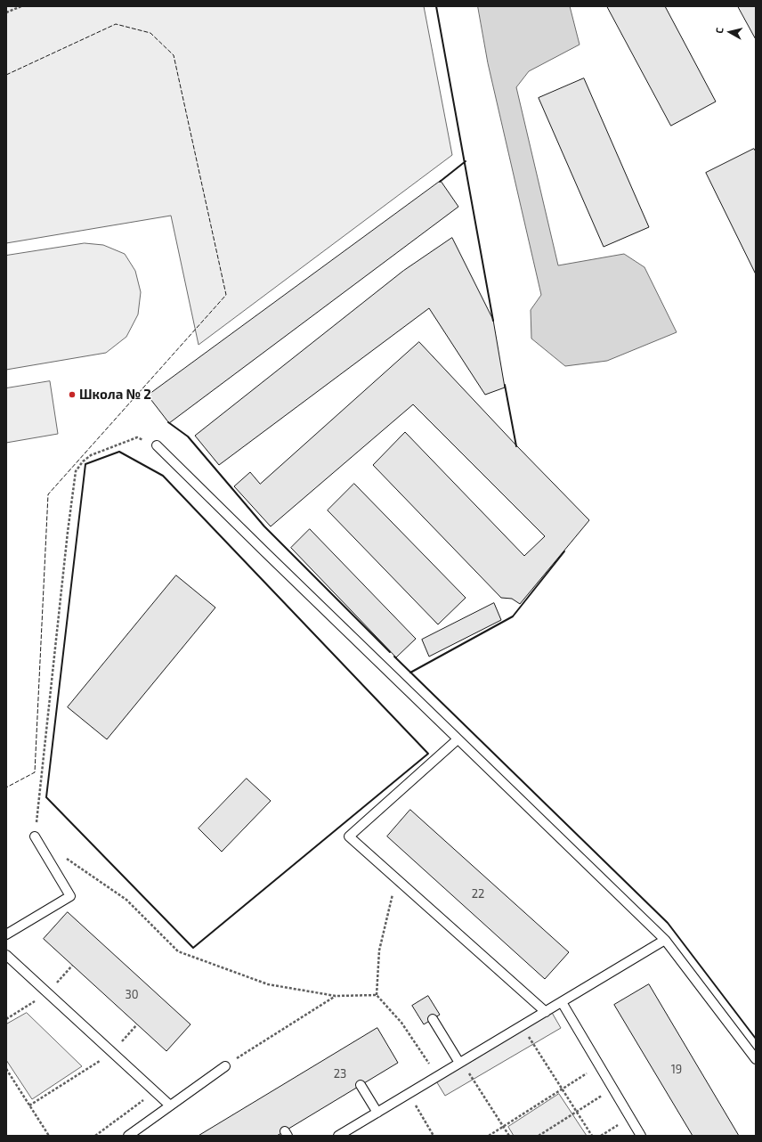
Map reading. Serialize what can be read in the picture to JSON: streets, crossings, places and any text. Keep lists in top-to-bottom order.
{
  "places": ["Школа № 2"],
  "house_numbers": [
    "22",
    "30",
    "19",
    "23"
  ],
  "north": "left"
}
